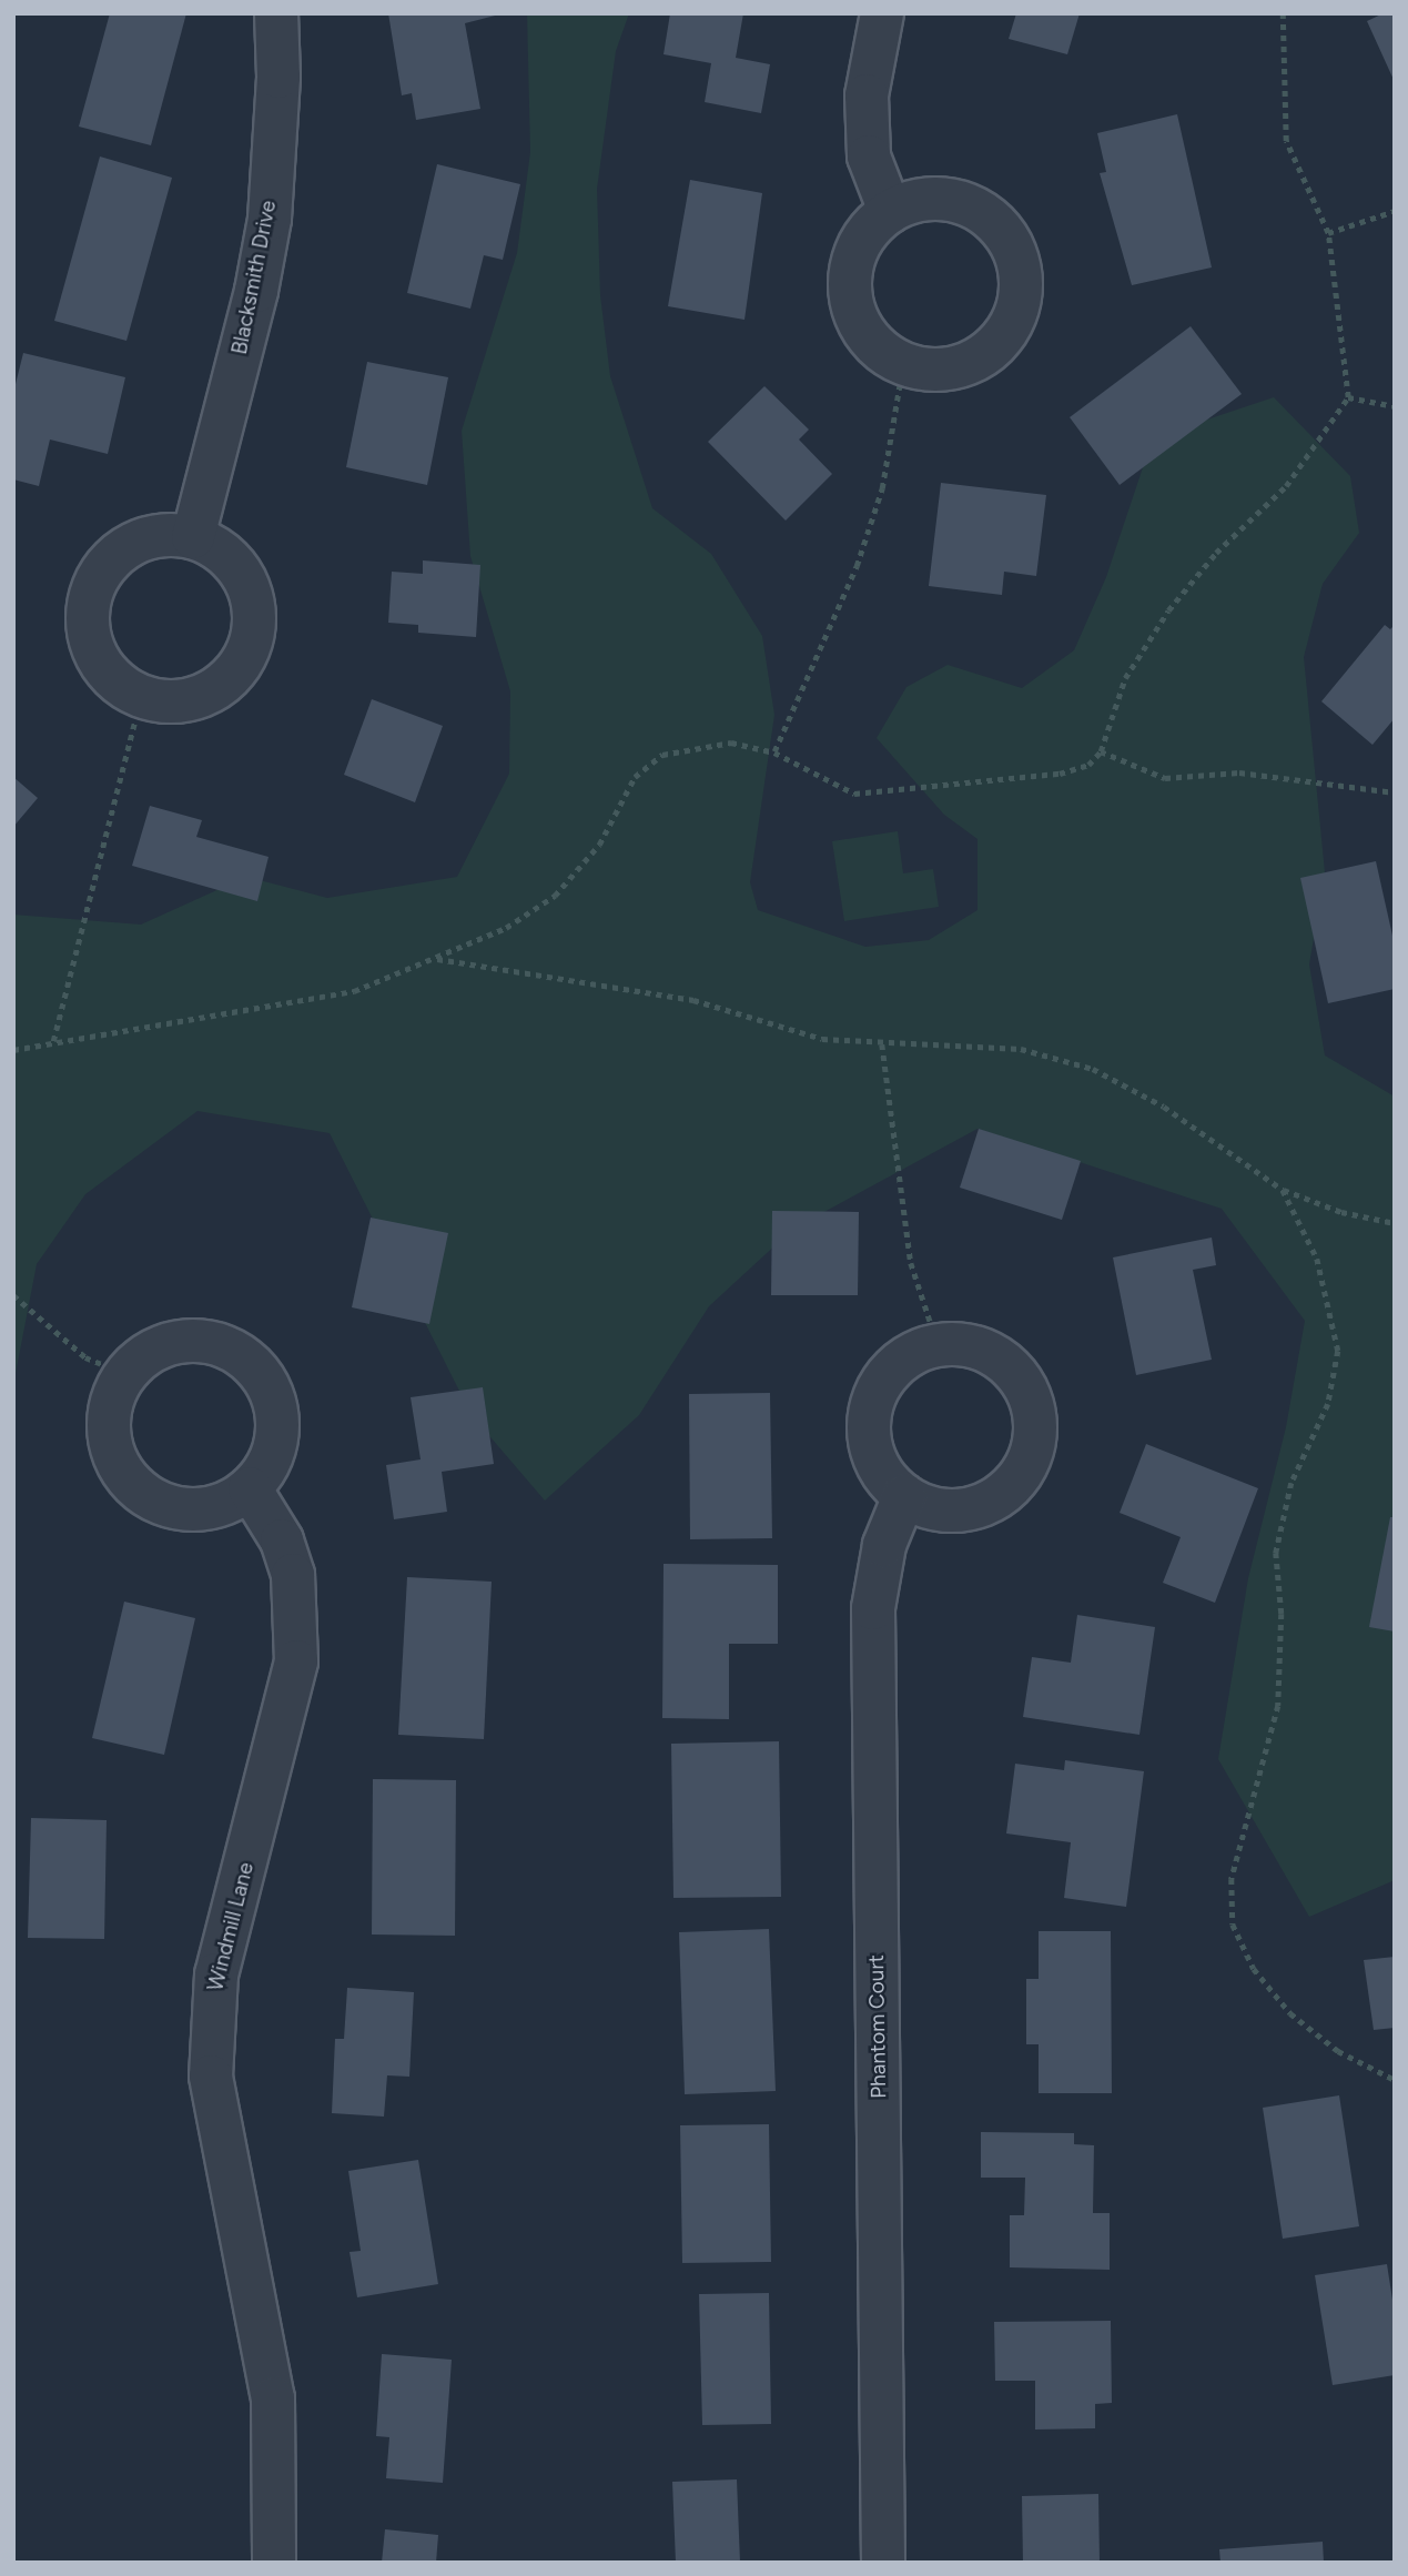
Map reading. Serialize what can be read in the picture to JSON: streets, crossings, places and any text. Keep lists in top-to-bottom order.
{
  "streets": {
    "street": ["Blacksmith Drive", "Windmill Lane", "Phantom Court"]
  }
}
